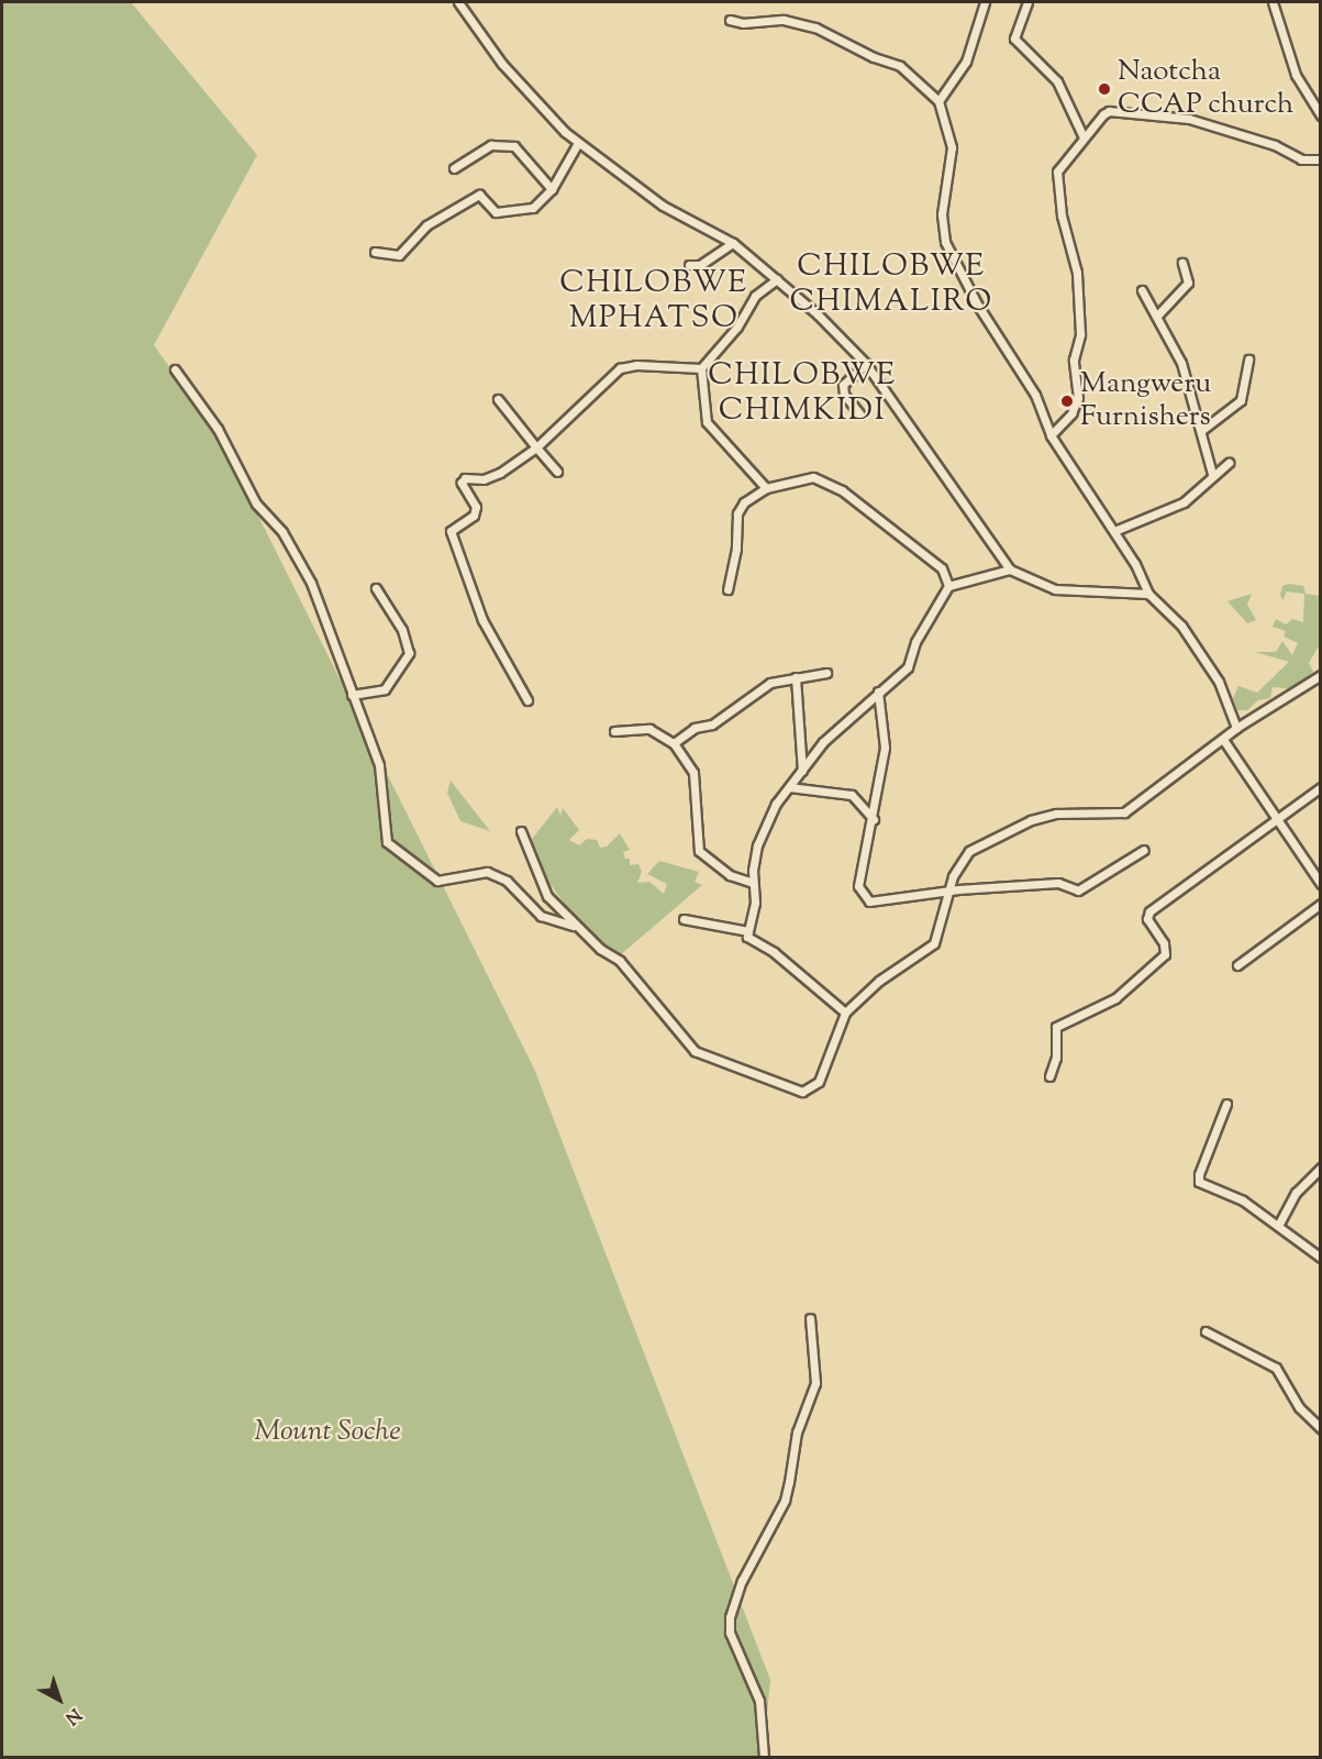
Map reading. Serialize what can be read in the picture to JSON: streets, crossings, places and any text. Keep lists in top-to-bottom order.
{
  "districts": ["CHILOBWE CHIMALIRO", "CHILOBWE MPHATSO", "CHILOBWE CHIMKIDI"],
  "parks": ["Mount Soche"],
  "places": ["Naotcha CCAP church", "Mangweru Furnishers"],
  "north": "bottom right"
}
